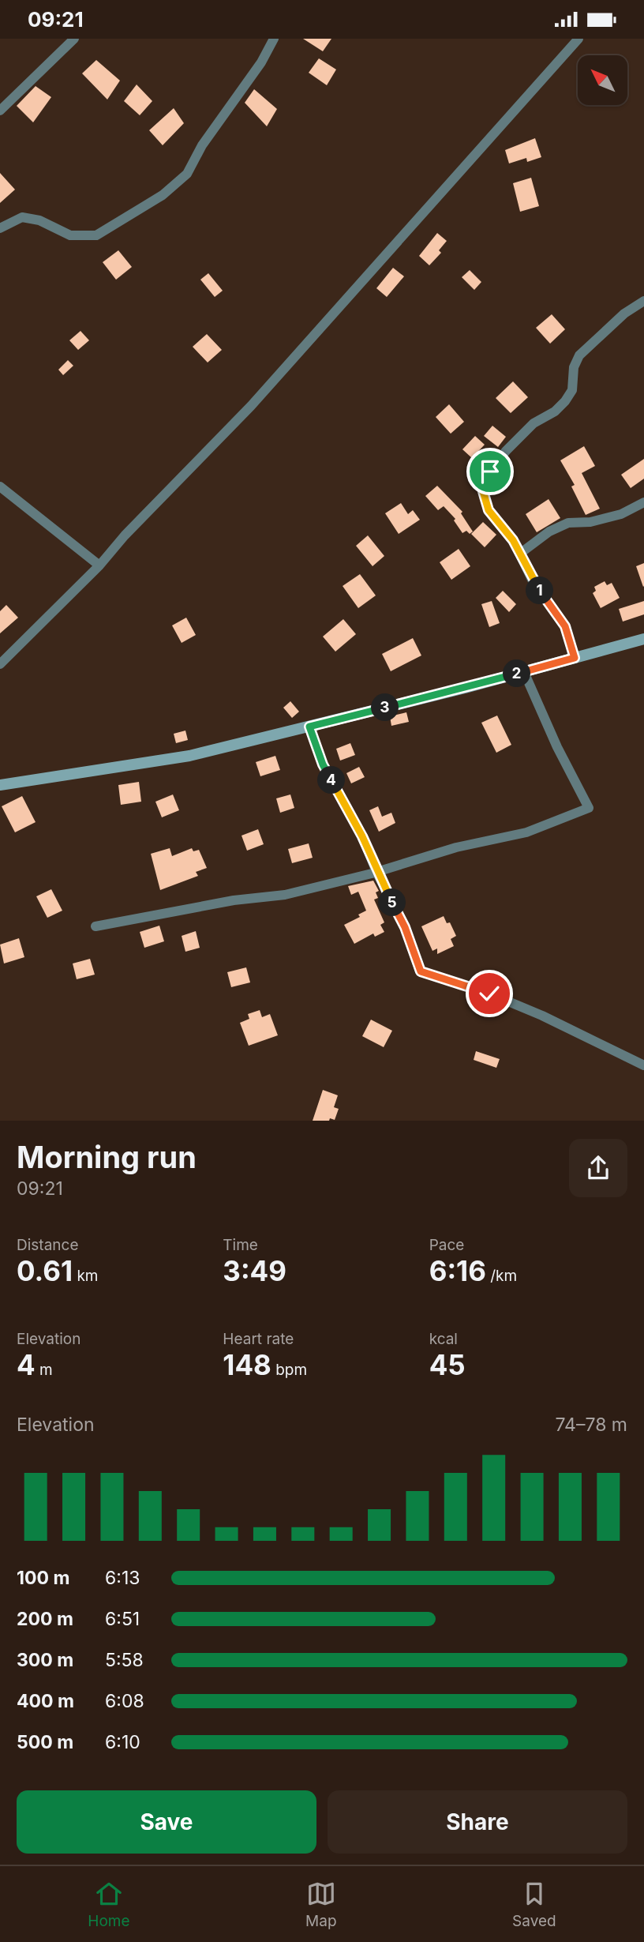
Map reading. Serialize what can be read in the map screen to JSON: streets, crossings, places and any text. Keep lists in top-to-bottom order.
{
  "north": "top left",
  "page": {
    "status": "09:21",
    "pins": [
      "1",
      "2",
      "3",
      "4",
      "5"
    ],
    "heading": ["Morning run", "09:21"],
    "stats": [
      ["Distance", "0.61 km"],
      ["Time", "3:49"],
      ["Pace", "6:16 /km"],
      ["Elevation", "4 m"],
      ["Heart rate", "148 bpm"],
      ["kcal", "45"]
    ],
    "chart": ["Elevation", "74–78 m"],
    "list": [
      {
        "name": "100 m",
        "note": "6:13"
      },
      {
        "name": "200 m",
        "note": "6:51"
      },
      {
        "name": "300 m",
        "note": "5:58"
      },
      {
        "name": "400 m",
        "note": "6:08"
      },
      {
        "name": "500 m",
        "note": "6:10"
      }
    ],
    "buttons": ["Save", "Share"],
    "tabs": ["Home", "Map", "Saved"]
  }
}
